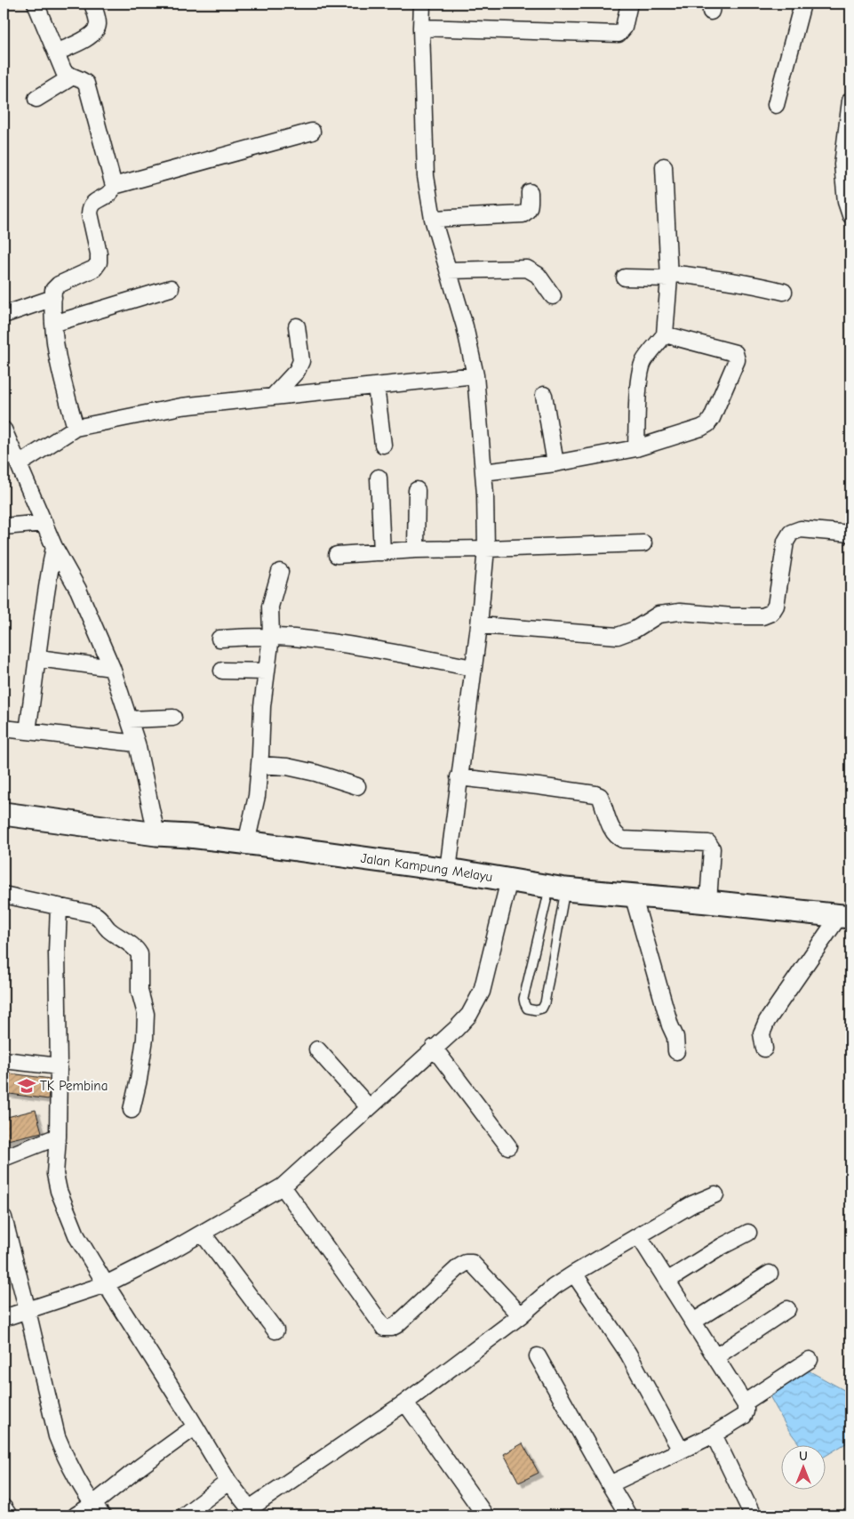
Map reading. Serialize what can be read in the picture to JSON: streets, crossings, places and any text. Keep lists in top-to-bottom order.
{
  "streets": {
    "main road": ["Jalan Kampung Melayu"]
  },
  "places": {
    "school or university": ["TK Pembina"]
  },
  "north": "top"
}
